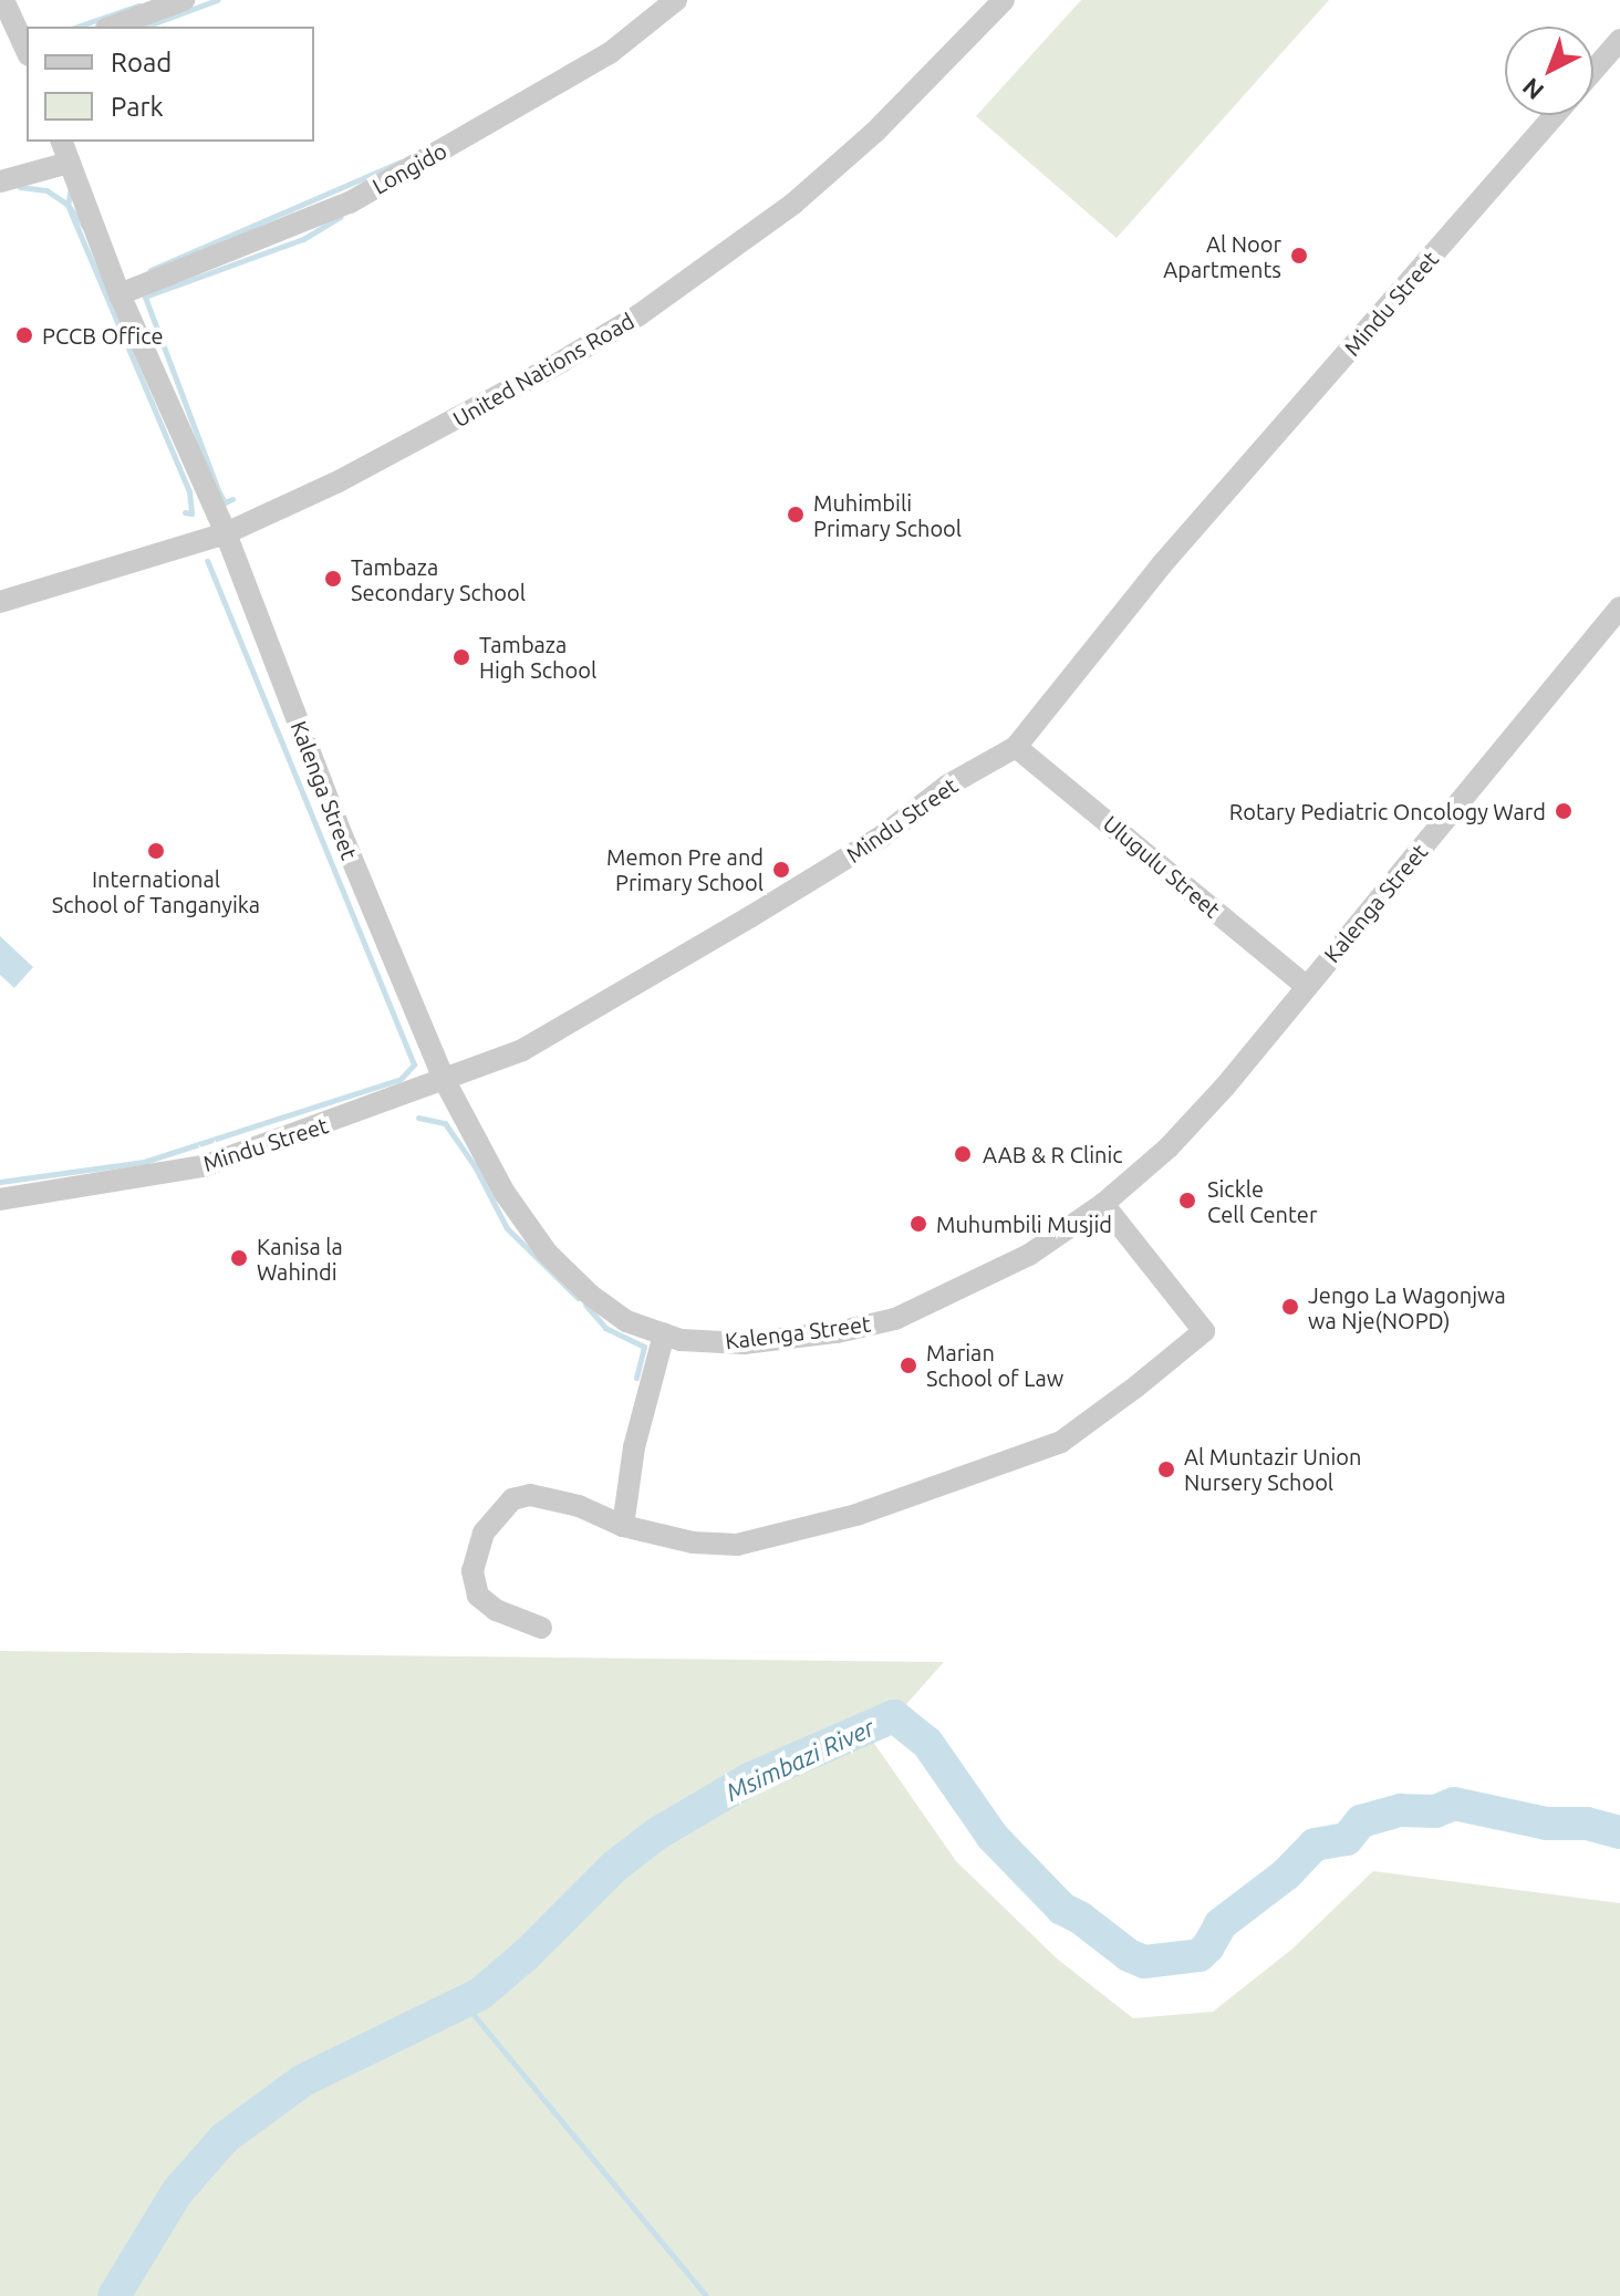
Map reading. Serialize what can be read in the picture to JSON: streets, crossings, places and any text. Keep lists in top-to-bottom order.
{
  "streets": {
    "street": [
      "Longido",
      "Mindu Street",
      "United Nations Road",
      "Kalenga Street",
      "Ulugulu Street"
    ]
  },
  "crossings": [
    ["Longido", "Kalenga Street"],
    ["Mindu Street", "Kalenga Street"],
    ["Mindu Street", "Ulugulu Street"],
    ["United Nations Road", "Kalenga Street"],
    ["Kalenga Street", "Ulugulu Street"]
  ],
  "water": ["Msimbazi River"],
  "places": [
    "Al Noor Apartments",
    "PCCB Office",
    "Muhimbili Primary School",
    "Tambaza Secondary School",
    "Tambaza High School",
    "Rotary Pediatric Oncology Ward",
    "International School of Tanganyika",
    "Memon Pre and Primary School",
    "AAB & R Clinic",
    "Sickle Cell Center",
    "Muhumbili Musjid",
    "Kanisa la Wahindi",
    "Jengo La Wagonjwa wa Nje(NOPD)",
    "Marian School of Law",
    "Al Muntazir Union Nursery School"
  ],
  "legend": ["Road", "Park"],
  "north": "bottom left"
}
